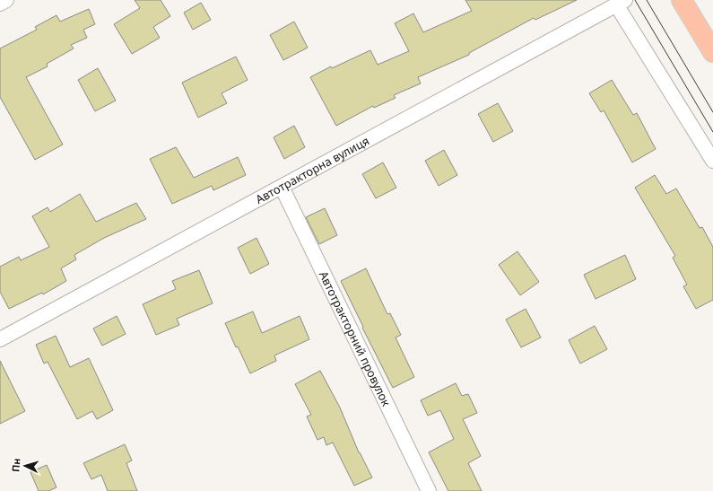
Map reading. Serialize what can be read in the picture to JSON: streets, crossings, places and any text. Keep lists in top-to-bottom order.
{
  "streets": {
    "street": ["Автотракторна вулиця", "Автотракторний провулок"]
  },
  "crossings": [
    ["Автотракторна вулиця", "Автотракторний провулок"]
  ],
  "north": "left"
}
